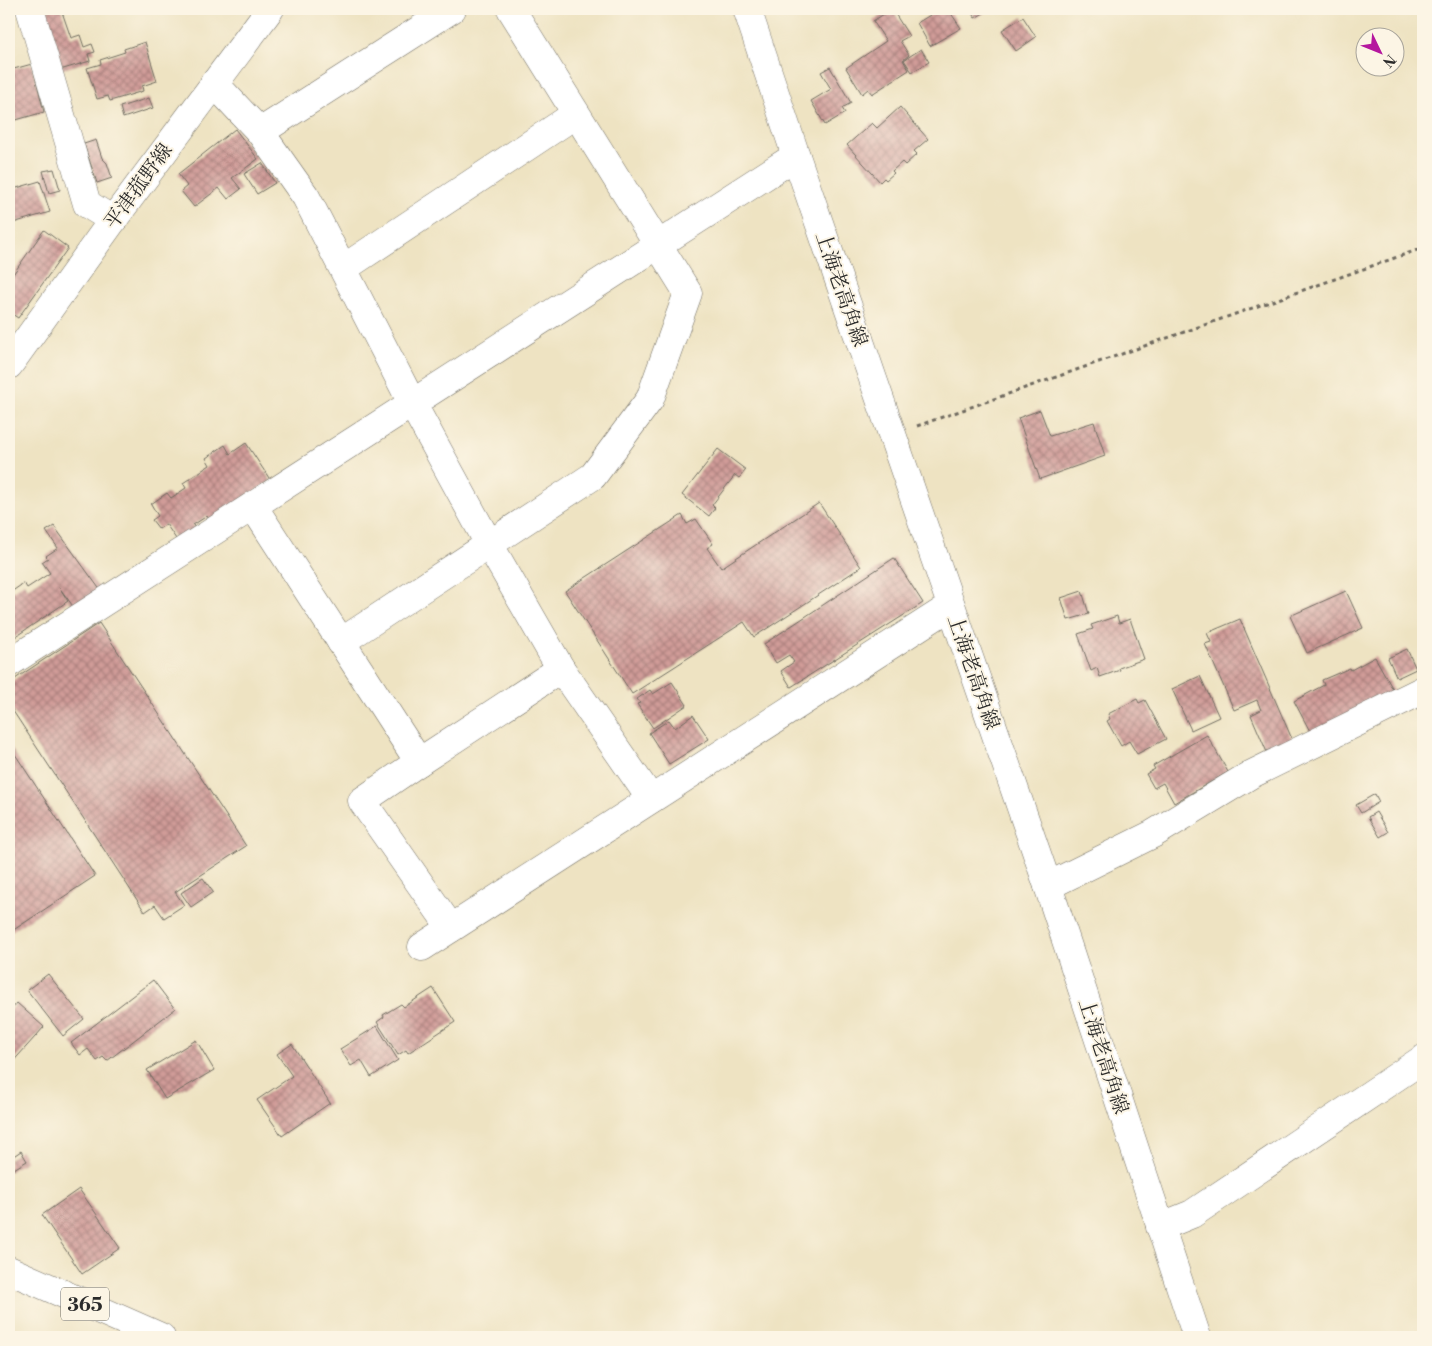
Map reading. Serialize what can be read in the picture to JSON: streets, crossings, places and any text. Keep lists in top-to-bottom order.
{
  "streets": {
    "main road": ["平津菰野線", "上海老高角線", "365"]
  },
  "north": "bottom right"
}
